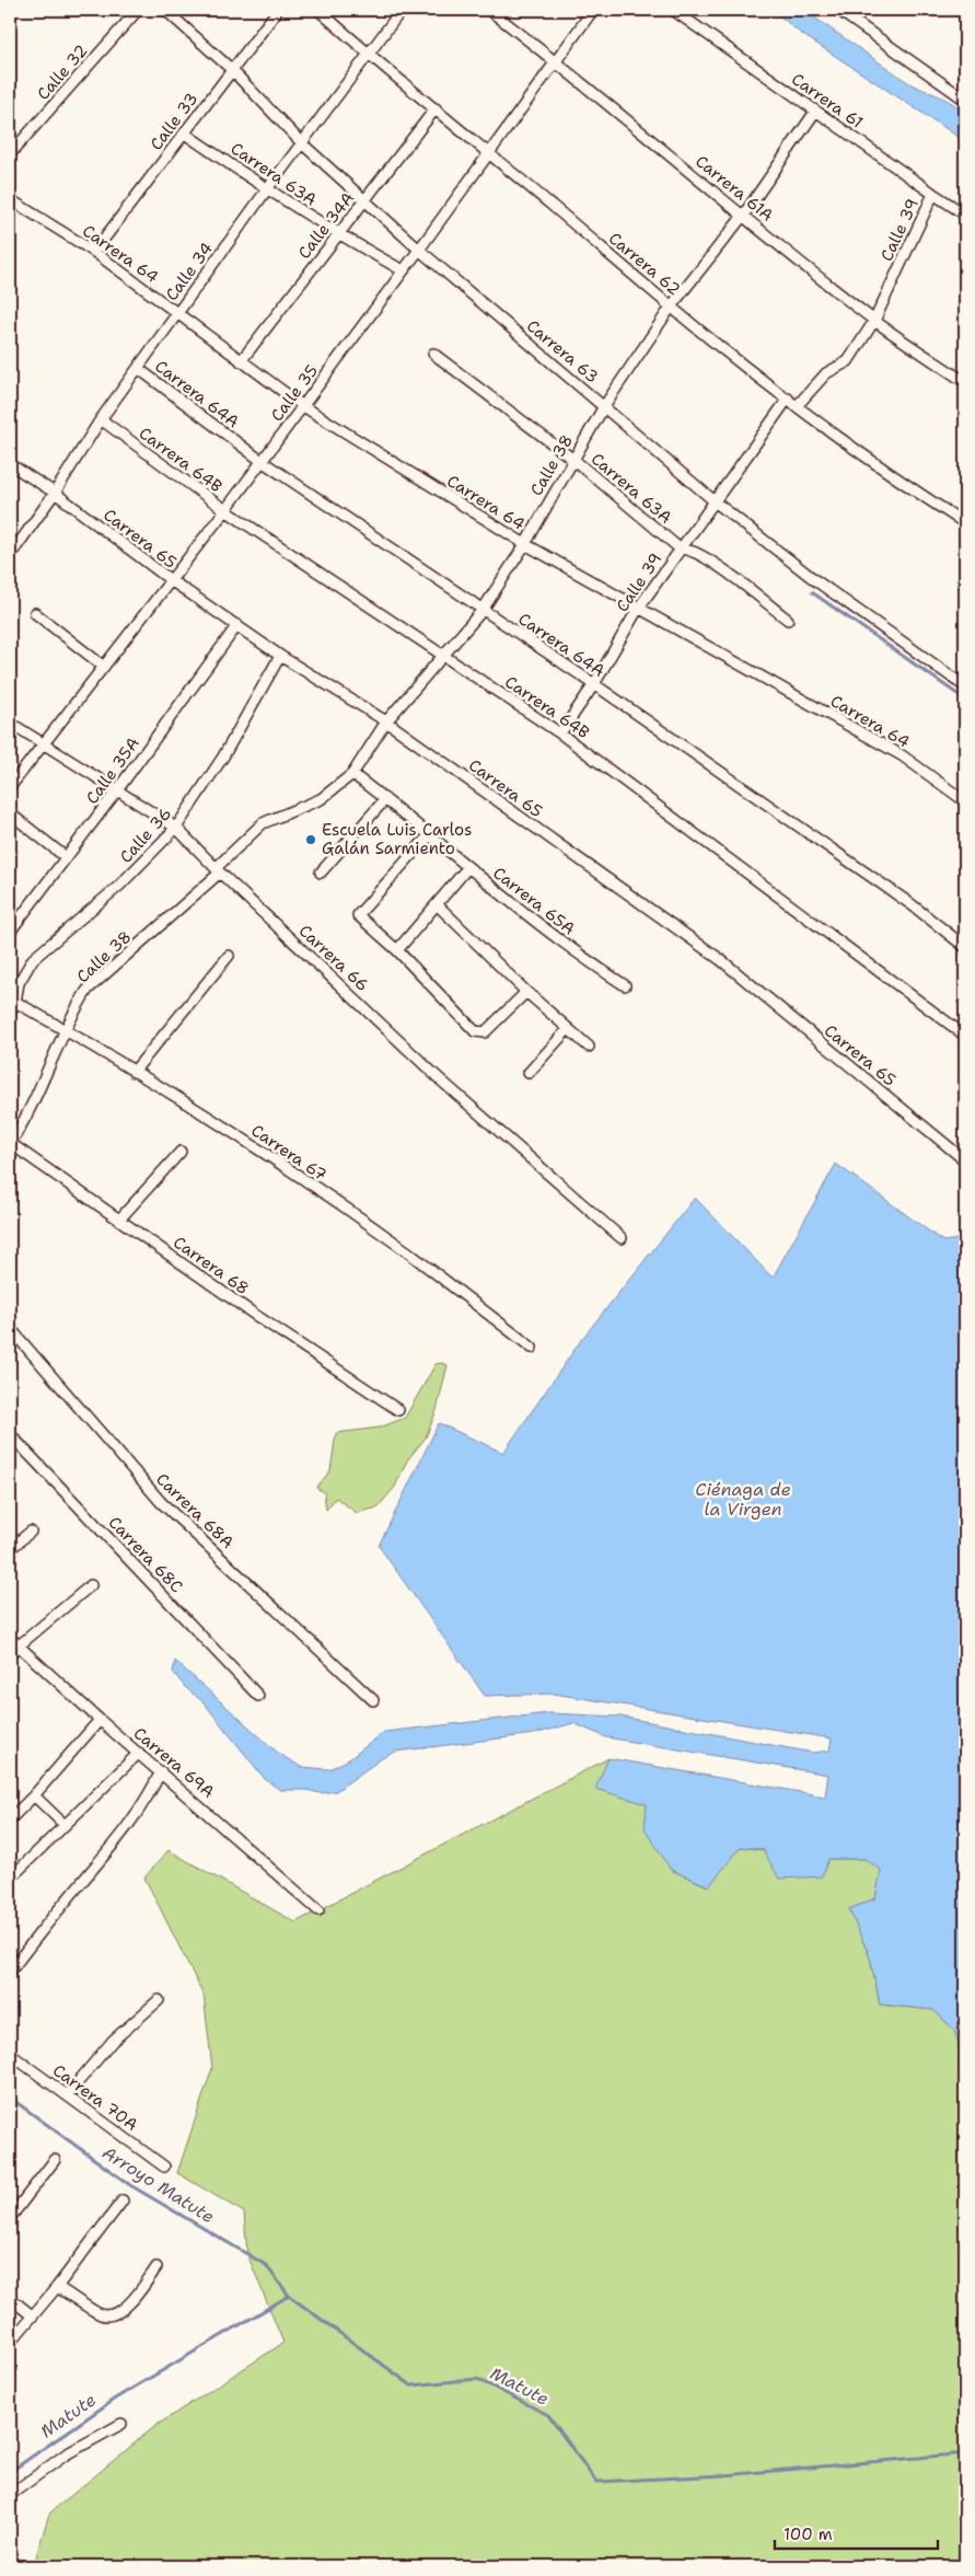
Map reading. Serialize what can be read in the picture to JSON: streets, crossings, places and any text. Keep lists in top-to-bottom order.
{
  "streets": {
    "street": [
      "Calle 32",
      "Carrera 61",
      "Calle 33",
      "Carrera 63A",
      "Carrera 61A",
      "Calle 34A",
      "Calle 39",
      "Carrera 64",
      "Carrera 62",
      "Calle 34",
      "Carrera 63",
      "Calle 35",
      "Carrera 64A",
      "Carrera 64B",
      "Calle 38",
      "Carrera 65",
      "Calle 35A",
      "Calle 36",
      "Carrera 65A",
      "Carrera 66",
      "Carrera 67",
      "Carrera 68",
      "Carrera 68A",
      "Carrera 68C",
      "Carrera 69A",
      "Carrera 70A"
    ]
  },
  "crossings": [
    ["Carrera 61", "Calle 39"],
    ["Carrera 61", "Calle 38"],
    ["Calle 33", "Carrera 63A"],
    ["Calle 33", "Carrera 64"],
    ["Calle 33", "Carrera 63"],
    ["Carrera 63A", "Calle 34A"],
    ["Carrera 63A", "Calle 39"],
    ["Carrera 63A", "Calle 34"],
    ["Carrera 63A", "Calle 35"],
    ["Carrera 63A", "Calle 38"],
    ["Carrera 61A", "Calle 39"],
    ["Carrera 61A", "Calle 35"],
    ["Carrera 61A", "Calle 38"],
    ["Calle 34A", "Carrera 64"],
    ["Calle 34A", "Carrera 62"],
    ["Calle 34A", "Carrera 63"],
    ["Calle 39", "Carrera 64"],
    ["Calle 39", "Carrera 62"],
    ["Calle 39", "Carrera 63"],
    ["Calle 39", "Carrera 64A"],
    ["Calle 39", "Carrera 64B"],
    ["Carrera 64", "Calle 34"],
    ["Carrera 64", "Calle 35"],
    ["Carrera 64", "Calle 38"],
    ["Carrera 62", "Calle 34"],
    ["Carrera 62", "Calle 35"],
    ["Carrera 62", "Calle 38"],
    ["Calle 34", "Carrera 63"],
    ["Calle 34", "Carrera 64A"],
    ["Calle 34", "Carrera 64B"],
    ["Calle 34", "Carrera 65"],
    ["Carrera 63", "Calle 35"],
    ["Carrera 63", "Calle 38"],
    ["Calle 35", "Carrera 64A"],
    ["Calle 35", "Carrera 64B"],
    ["Calle 35", "Carrera 65"],
    ["Calle 35", "Carrera 66"],
    ["Carrera 64A", "Calle 38"],
    ["Carrera 64B", "Calle 38"],
    ["Calle 38", "Carrera 65"],
    ["Calle 38", "Carrera 65A"],
    ["Calle 38", "Carrera 66"],
    ["Calle 38", "Carrera 67"],
    ["Calle 38", "Carrera 68"],
    ["Carrera 65", "Calle 35A"],
    ["Carrera 65", "Calle 36"],
    ["Calle 35A", "Carrera 66"],
    ["Calle 36", "Carrera 66"],
    ["Calle 36", "Carrera 67"]
  ],
  "water": ["Ciénaga de la Virgen", "Arroyo Matute", "Matute"],
  "places": ["Escuela Luis Carlos Galán Sarmiento"],
  "scale_bar": "100 m"
}
